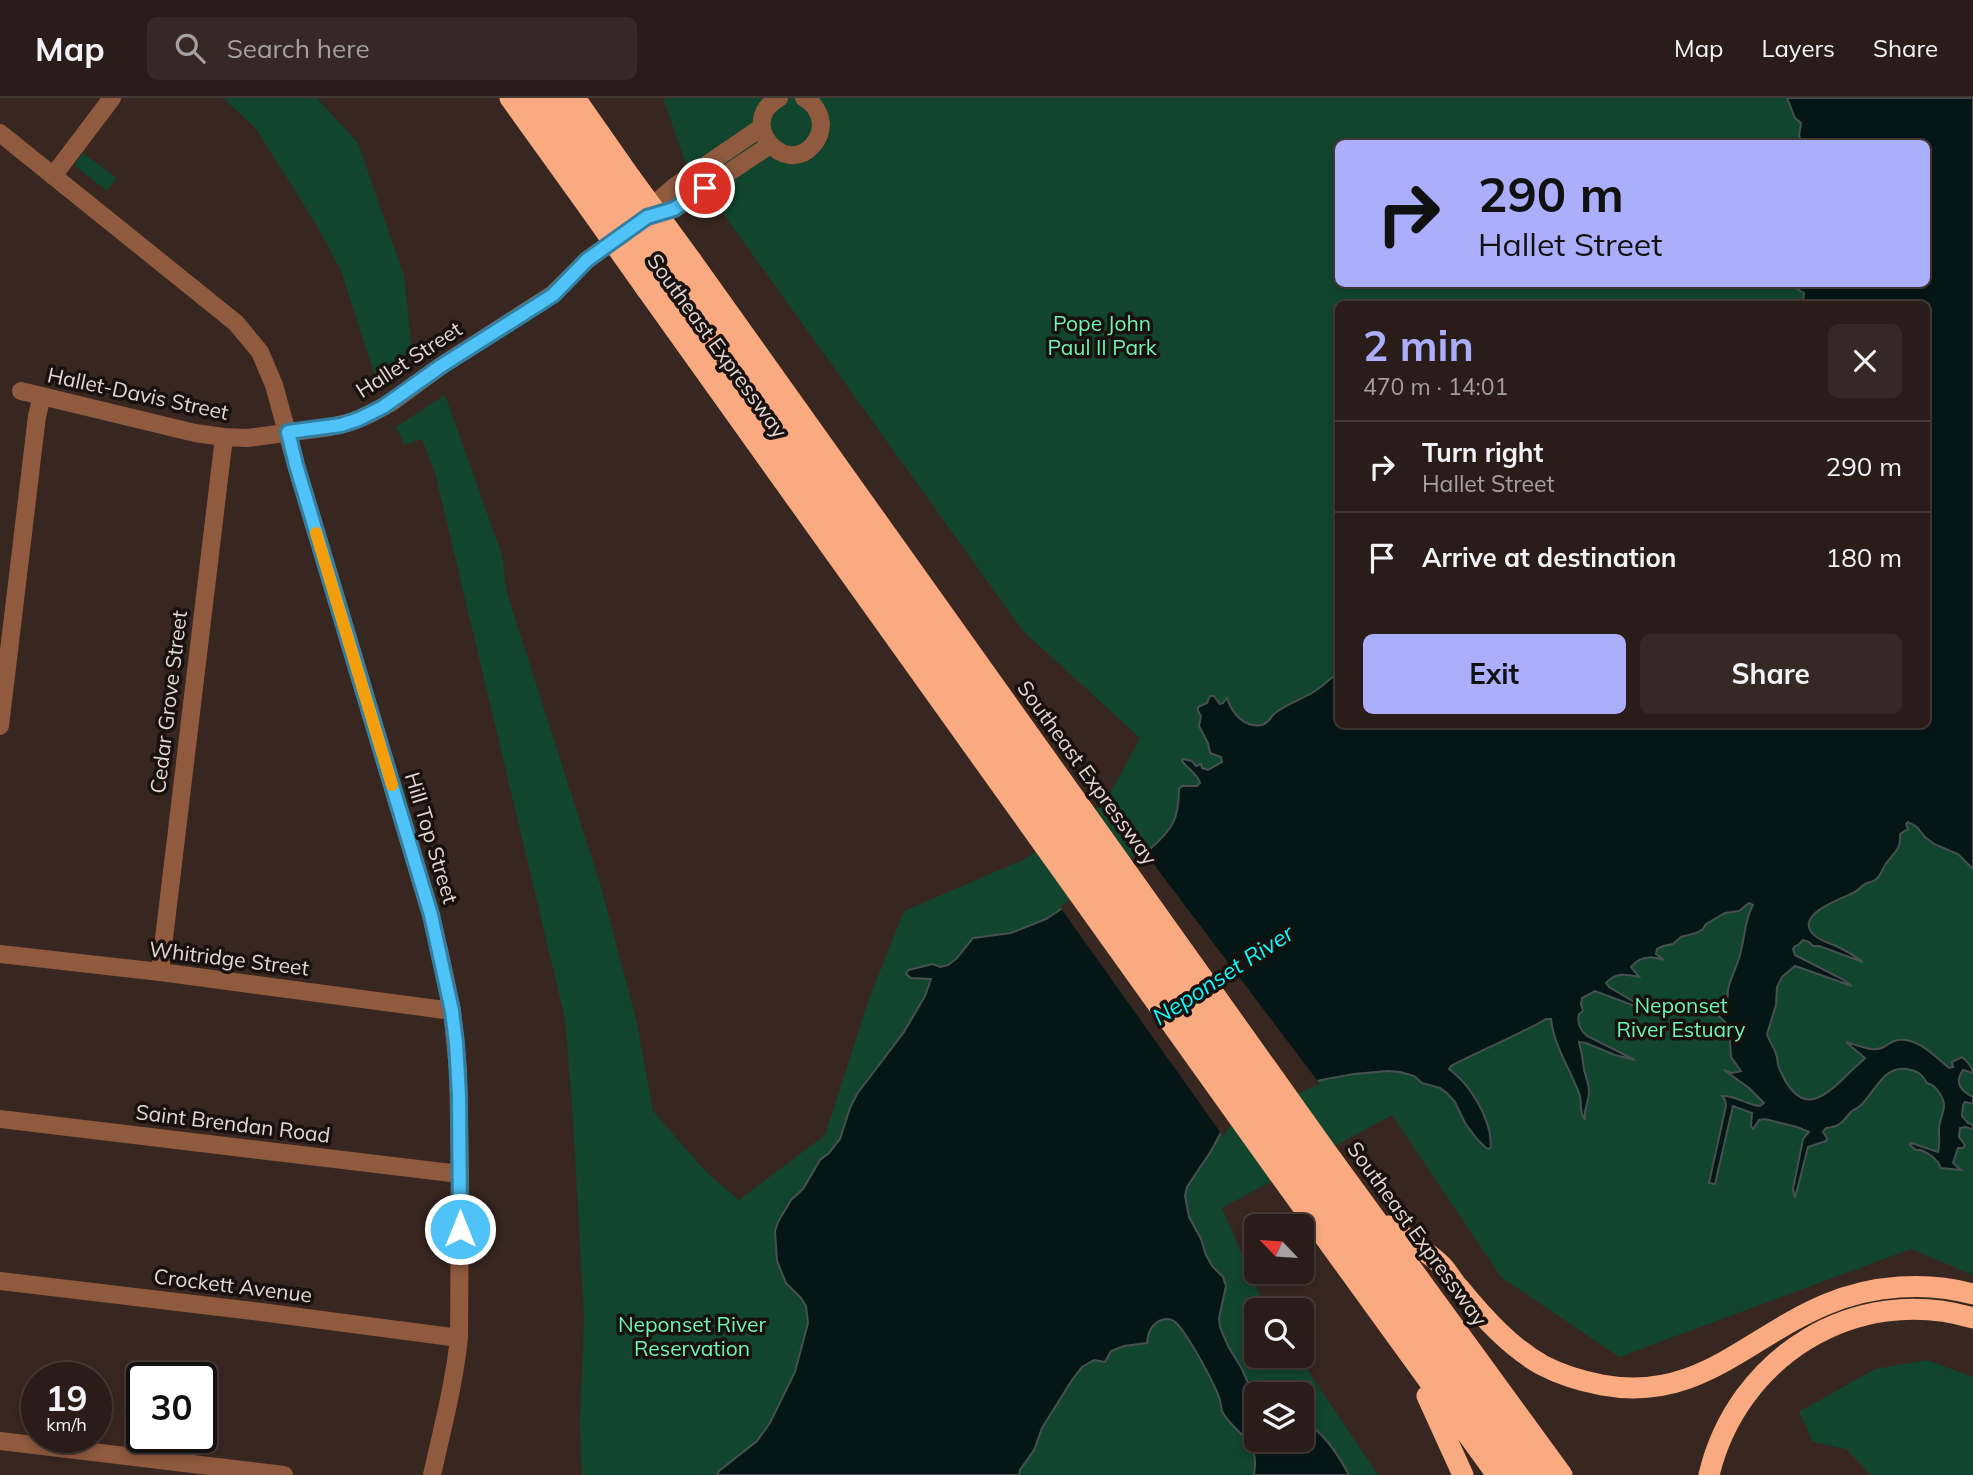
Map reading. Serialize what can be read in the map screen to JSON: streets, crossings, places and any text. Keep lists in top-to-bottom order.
{
  "streets": {
    "highway": ["Southeast Expressway"],
    "street": [
      "Hallet Street",
      "Hallet-Davis Street",
      "Cedar Grove Street",
      "Hill Top Street",
      "Whitridge Street",
      "Saint Brendan Road",
      "Crockett Avenue"
    ]
  },
  "crossings": [
    ["Hallet Street", "Hallet-Davis Street"],
    ["Hallet Street", "Hill Top Street"],
    ["Hallet-Davis Street", "Cedar Grove Street"],
    ["Hallet-Davis Street", "Hill Top Street"],
    ["Cedar Grove Street", "Whitridge Street"],
    ["Hill Top Street", "Whitridge Street"],
    ["Hill Top Street", "Saint Brendan Road"],
    ["Hill Top Street", "Crockett Avenue"]
  ],
  "water": ["Neponset River"],
  "parks": ["Pope John Paul II Park", "Neponset River Estuary", "Neponset River Reservation"],
  "north": "top left",
  "page": {
    "header": "Map",
    "search": "Search here",
    "nav": ["Map", "Layers", "Share"],
    "turn": ["290 m", "Hallet Street"],
    "heading": ["2 min", "470 m · 14:01"],
    "list": [
      {
        "name": "Turn right",
        "note": "Hallet Street",
        "value": "290 m"
      },
      {
        "name": "Arrive at destination",
        "value": "180 m"
      }
    ],
    "buttons": ["Exit", "Share"],
    "speed": "19 km/h",
    "limit": "30"
  }
}
